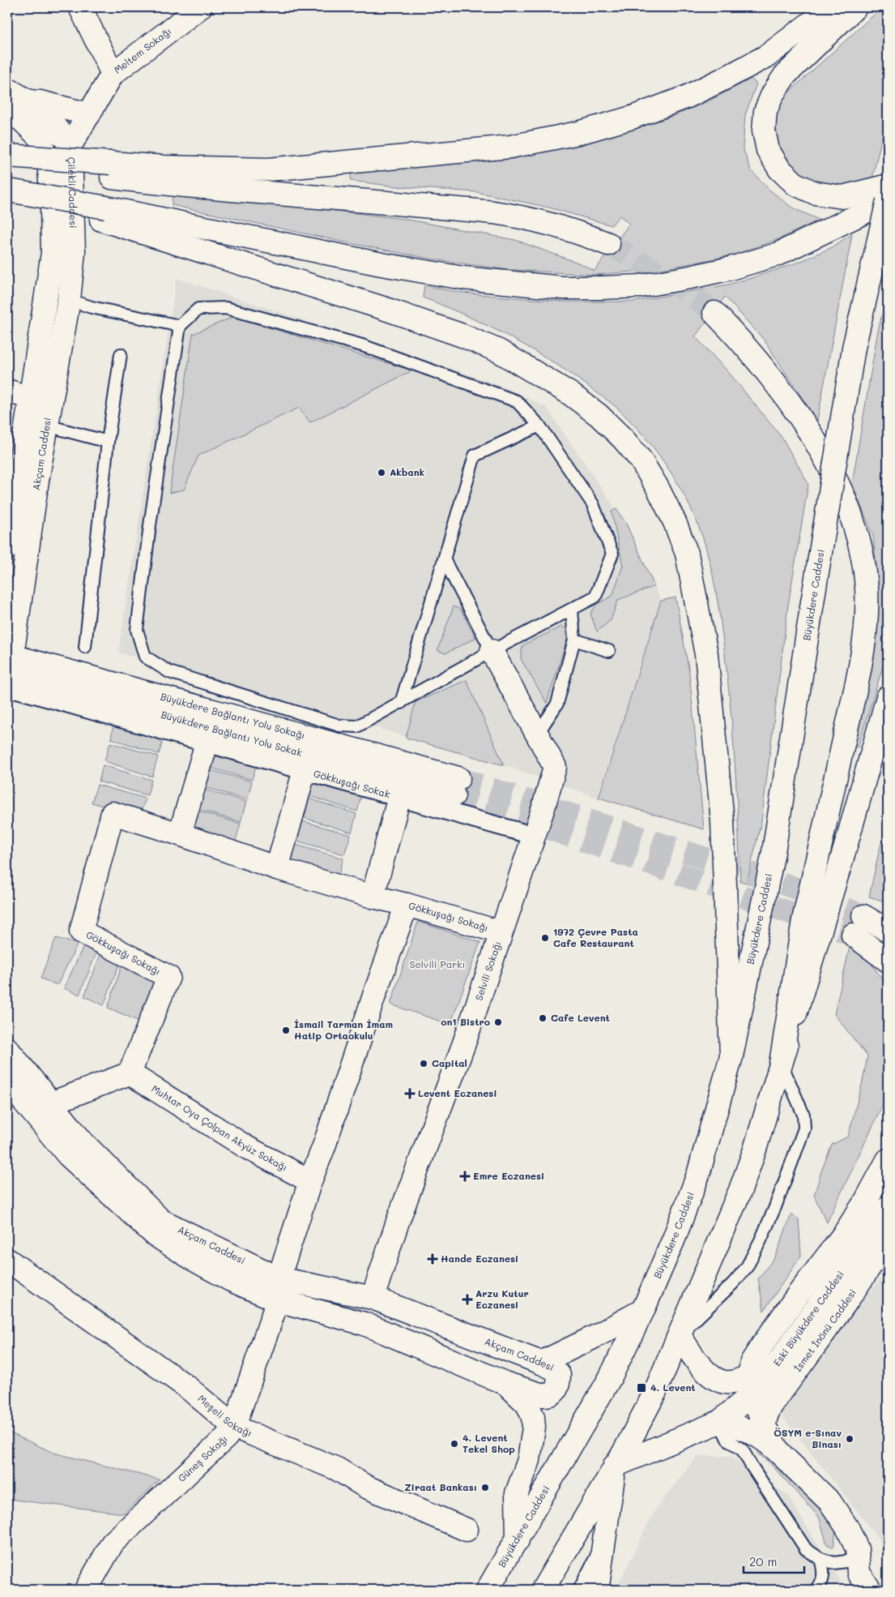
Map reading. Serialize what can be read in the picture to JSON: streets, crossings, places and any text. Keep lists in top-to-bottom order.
{
  "streets": {
    "main road": [
      "Meltem Sokağı",
      "Çilekli Caddesi",
      "Akçam Caddesi",
      "Büyükdere Caddesi",
      "Büyükdere Bağlantı Yolu Sokak",
      "Gökkuşağı Sokağı",
      "Selvili Sokağı",
      "Muhtar Oya Çolpan Akyüz Sokağı",
      "Eski Büyükdere Caddesi",
      "İsmet İnönü Caddesi",
      "Meşeli Sokağı",
      "Güneş Sokağı"
    ],
    "street": ["Gökkuşağı Sokak"]
  },
  "crossings": [
    ["Meltem Sokağı", "Çilekli Caddesi"],
    ["Çilekli Caddesi", "Akçam Caddesi"],
    ["Akçam Caddesi", "Büyükdere Bağlantı Yolu Sokak"],
    ["Akçam Caddesi", "Selvili Sokağı"],
    ["Akçam Caddesi", "Güneş Sokağı"],
    ["Gökkuşağı Sokak", "Selvili Sokağı"],
    ["Gökkuşağı Sokağı", "Selvili Sokağı"],
    ["Gökkuşağı Sokağı", "Muhtar Oya Çolpan Akyüz Sokağı"],
    ["Meşeli Sokağı", "Güneş Sokağı"]
  ],
  "parks": ["Selvili Parkı"],
  "places": {
    "other": [
      "Akbank",
      "1972 Çevre Pasta Cafe Restaurant",
      "Cafe Levent",
      "on1 Bistro",
      "İsmail Tarman İmam Hatip Ortaokulu",
      "Capital",
      "ÖSYM e-Sınav Binası",
      "4. Levent Tekel Shop",
      "Ziraat Bankası"
    ],
    "health": [
      "Levent Eczanesi",
      "Emre Eczanesi",
      "Hande Eczanesi",
      "Arzu Kutur Eczanesi"
    ],
    "transit": ["4. Levent"]
  },
  "scale_bar": "20 m"
}
